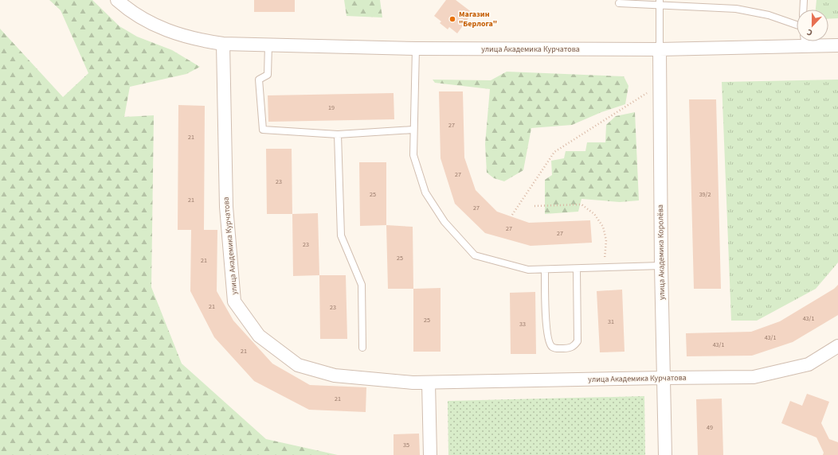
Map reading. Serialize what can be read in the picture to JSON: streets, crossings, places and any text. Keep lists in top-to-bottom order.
{
  "streets": {
    "street": ["улица Академика Курчатова", "улица Академика Королёва"]
  },
  "crossings": [
    ["улица Академика Курчатова", "улица Академика Королёва"]
  ],
  "places": ["Магазин \"Берлога\""],
  "house_numbers": [
    "19",
    "27",
    "21",
    "27",
    "23",
    "25",
    "39/2",
    "21",
    "27",
    "27",
    "27",
    "23",
    "25",
    "21",
    "21",
    "23",
    "43/1",
    "25",
    "31",
    "33",
    "43/1",
    "43/1",
    "21",
    "21",
    "49",
    "35"
  ],
  "north": "bottom"
}
